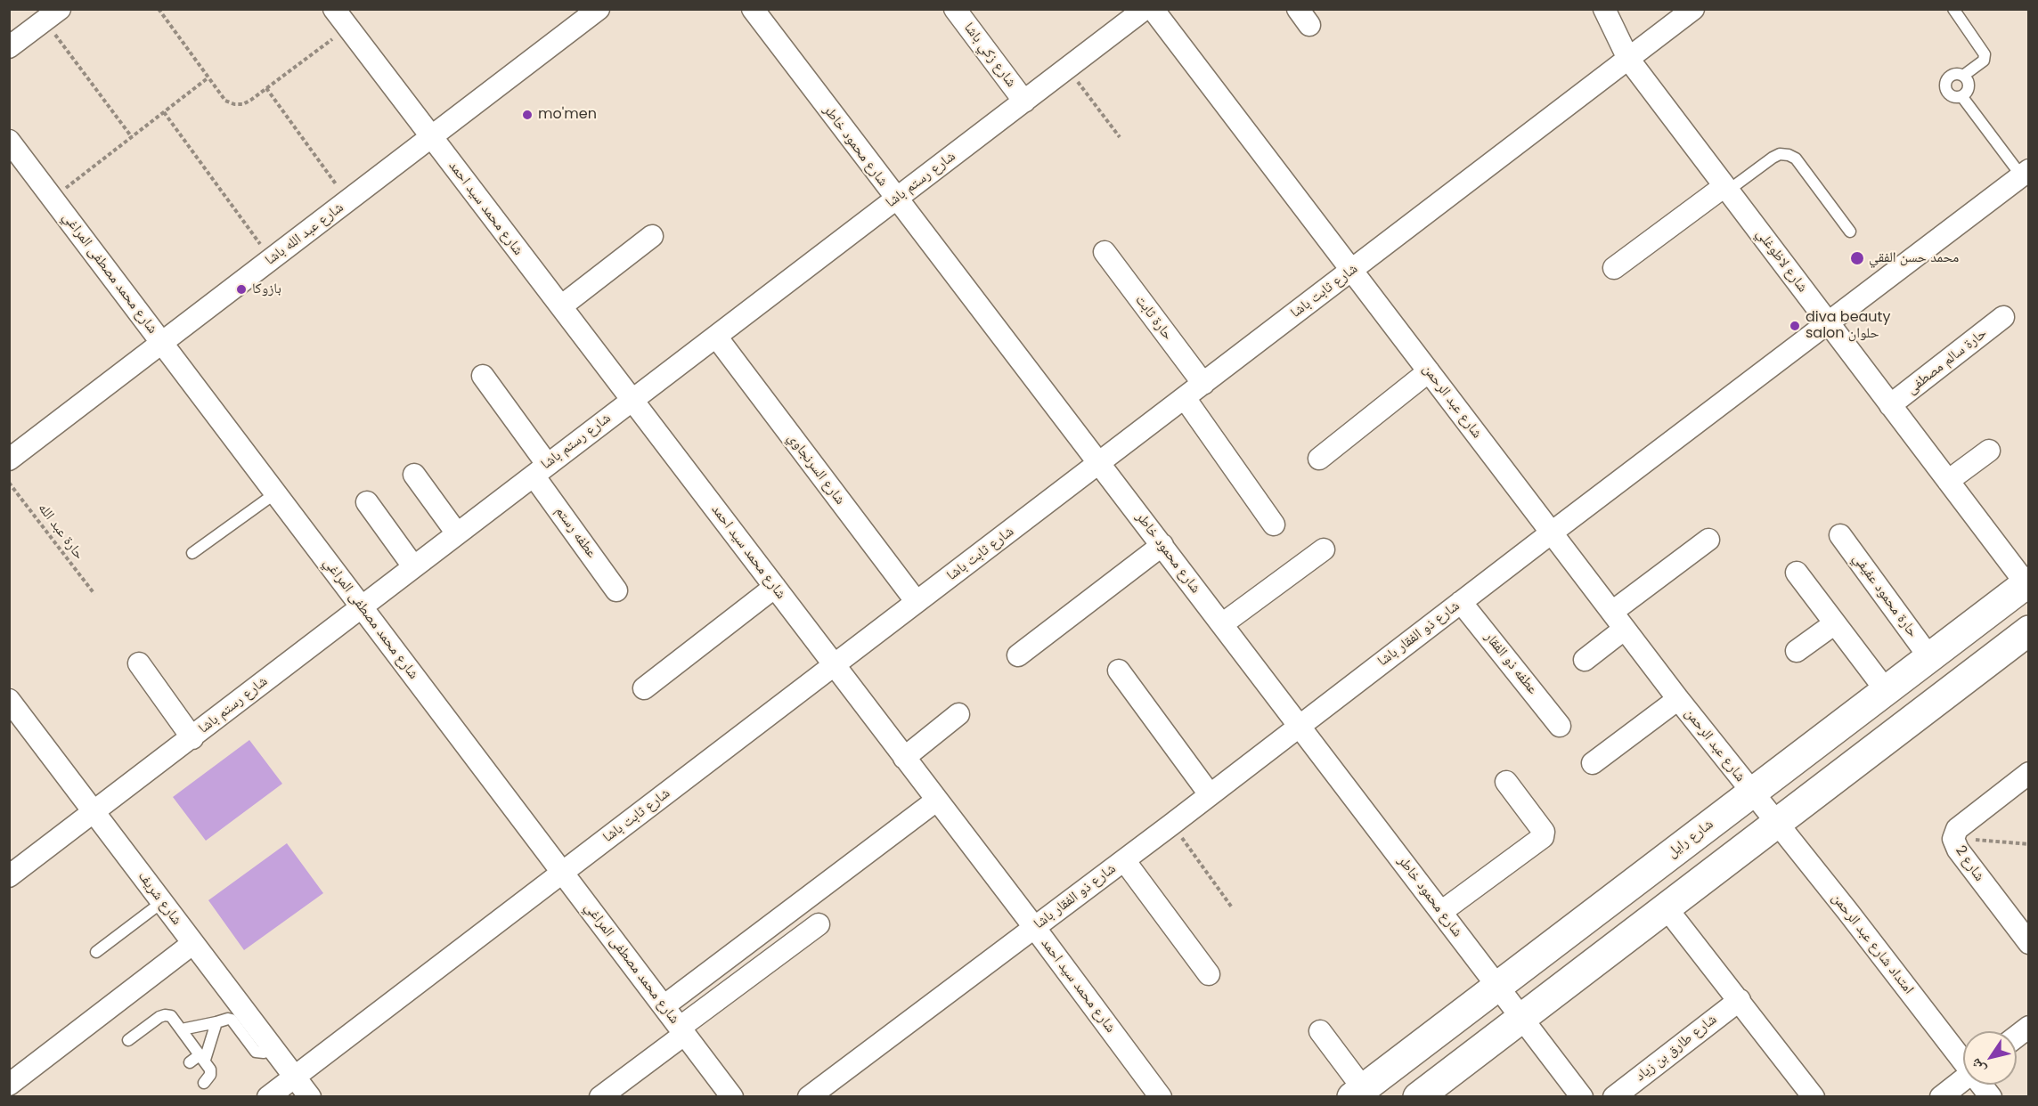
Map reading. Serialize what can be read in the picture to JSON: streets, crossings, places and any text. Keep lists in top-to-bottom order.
{
  "streets": {
    "street": [
      "شارع زكي باشا",
      "شارع محمود خاطر",
      "شارع رستم باشا",
      "شارع محمد سيد احمد",
      "شارع عبد الله باشا",
      "شارع لاظوغلي",
      "شارع محمد مصطفى المراغي",
      "شارع ثابت باشا",
      "حارة ثابت",
      "حارة سالم مصطفى",
      "شارع عبد الرحمن",
      "شارع السرنجاوي",
      "عطفه رستم",
      "حارة محمود عفيفي",
      "شارع ذو الفقار باشا",
      "عطفه ذو الفقار",
      "شارع رايل",
      "شارع 2",
      "شارع شريف",
      "امتداد شارع عبد الرحمن",
      "شارع طارق بن زياد"
    ],
    "path": ["حارة عبد الله"]
  },
  "crossings": [
    ["شارع زكي باشا", "شارع رستم باشا"],
    ["شارع محمود خاطر", "شارع رستم باشا"],
    ["شارع محمود خاطر", "شارع ثابت باشا"],
    ["شارع محمود خاطر", "شارع ذو الفقار باشا"],
    ["شارع محمود خاطر", "شارع رايل"],
    ["شارع رستم باشا", "شارع محمد سيد احمد"],
    ["شارع رستم باشا", "شارع محمد مصطفى المراغي"],
    ["شارع رستم باشا", "شارع السرنجاوي"],
    ["شارع رستم باشا", "عطفه رستم"],
    ["شارع رستم باشا", "شارع شريف"],
    ["شارع محمد سيد احمد", "شارع عبد الله باشا"],
    ["شارع محمد سيد احمد", "شارع ثابت باشا"],
    ["شارع محمد سيد احمد", "شارع ذو الفقار باشا"],
    ["شارع عبد الله باشا", "شارع محمد مصطفى المراغي"],
    ["شارع لاظوغلي", "شارع ثابت باشا"],
    ["شارع لاظوغلي", "حارة سالم مصطفى"],
    ["شارع لاظوغلي", "شارع ذو الفقار باشا"],
    ["شارع لاظوغلي", "شارع رايل"],
    ["شارع محمد مصطفى المراغي", "شارع ثابت باشا"],
    ["شارع ثابت باشا", "حارة ثابت"],
    ["شارع ثابت باشا", "شارع عبد الرحمن"],
    ["شارع ثابت باشا", "شارع السرنجاوي"],
    ["شارع ثابت باشا", "شارع شريف"],
    ["شارع عبد الرحمن", "شارع ذو الفقار باشا"],
    ["شارع عبد الرحمن", "شارع رايل"],
    ["حارة محمود عفيفي", "شارع رايل"],
    ["شارع ذو الفقار باشا", "عطفه ذو الفقار"]
  ],
  "places": [
    "mo'men",
    "محمد حسن الفقي",
    "بازوكا",
    "diva beauty salon حلوان"
  ],
  "north": "bottom left"
}
